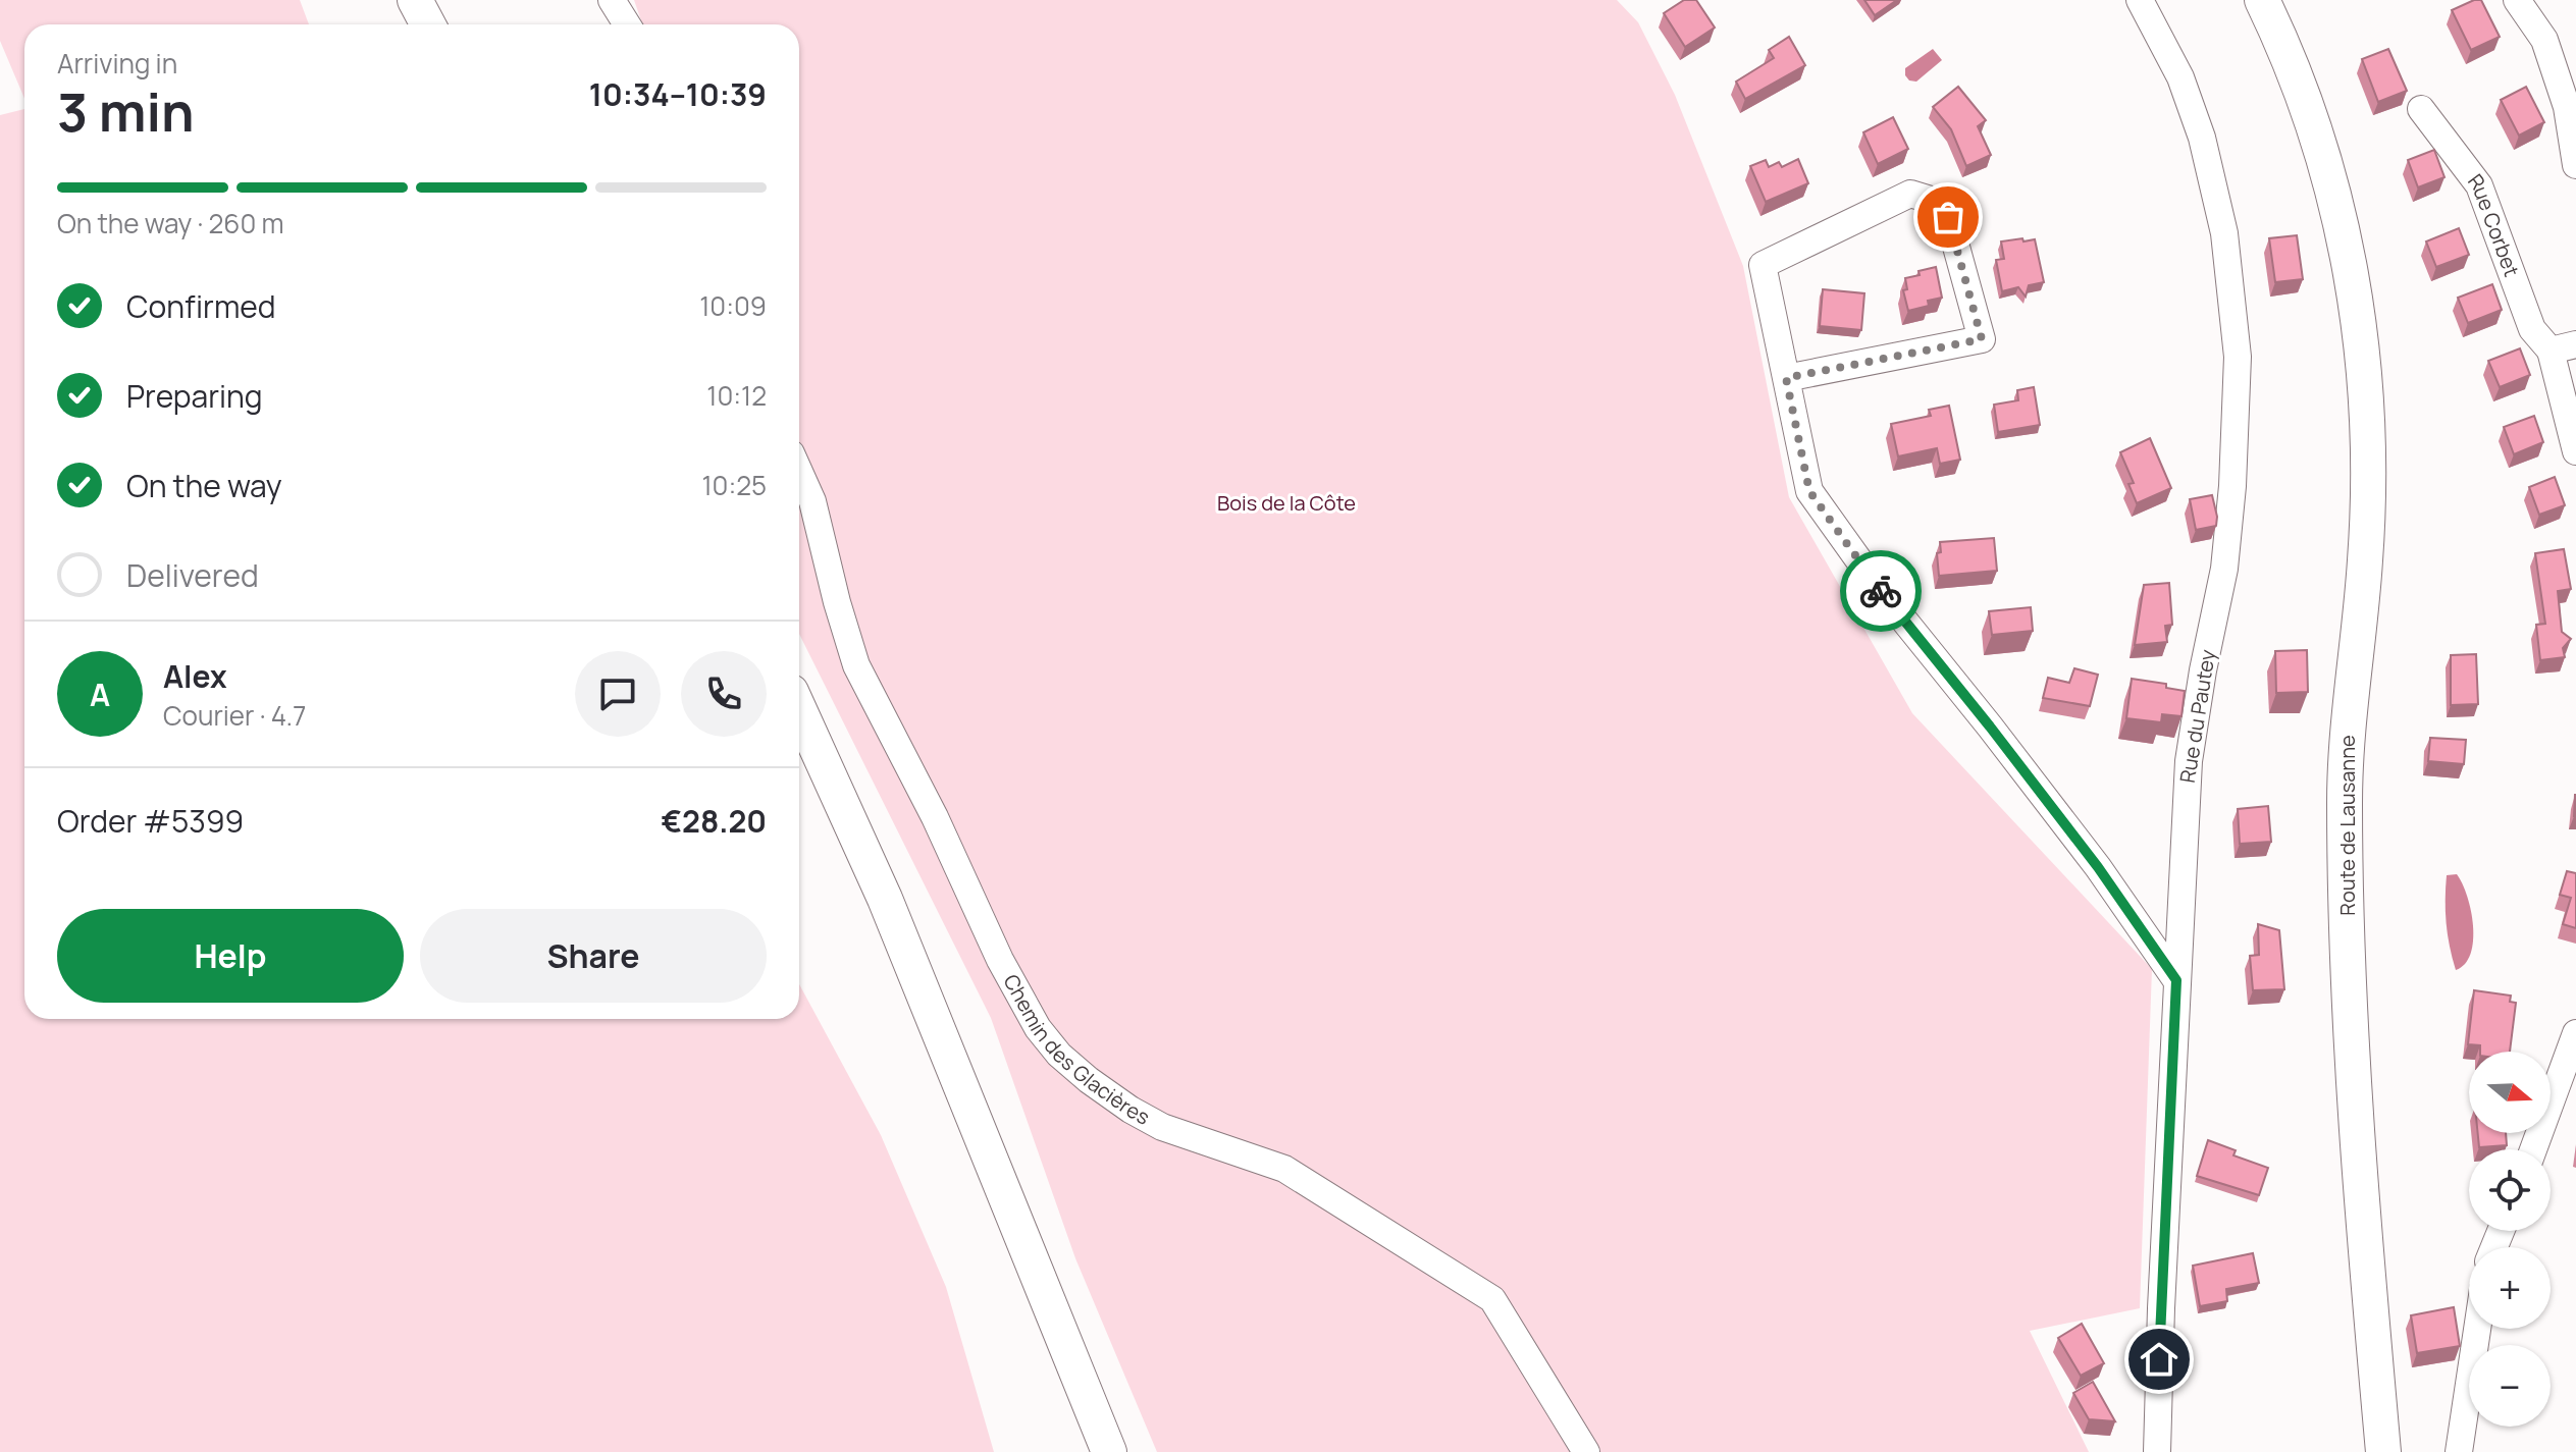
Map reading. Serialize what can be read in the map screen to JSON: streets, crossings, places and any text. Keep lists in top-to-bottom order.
{
  "streets": {
    "main road": ["Route de Lausanne"],
    "street": ["Rue Corbet", "Rue du Pautey", "Chemin des Glacières"]
  },
  "parks": ["Bois de la Côte"],
  "north": "right",
  "page": {
    "heading": ["3 min", "Arriving in", "10:34–10:39"],
    "panel": [
      "Alex",
      "Courier · 4.7",
      "Order #5399",
      "€28.20"
    ],
    "bar": "On the way · 260 m",
    "list": [
      ["Confirmed", "10:09"],
      ["Preparing", "10:12"],
      ["On the way", "10:25"],
      "Delivered"
    ],
    "round": "A",
    "buttons": ["Help", "Share"],
    "map_buttons": ["+", "−"]
  }
}
